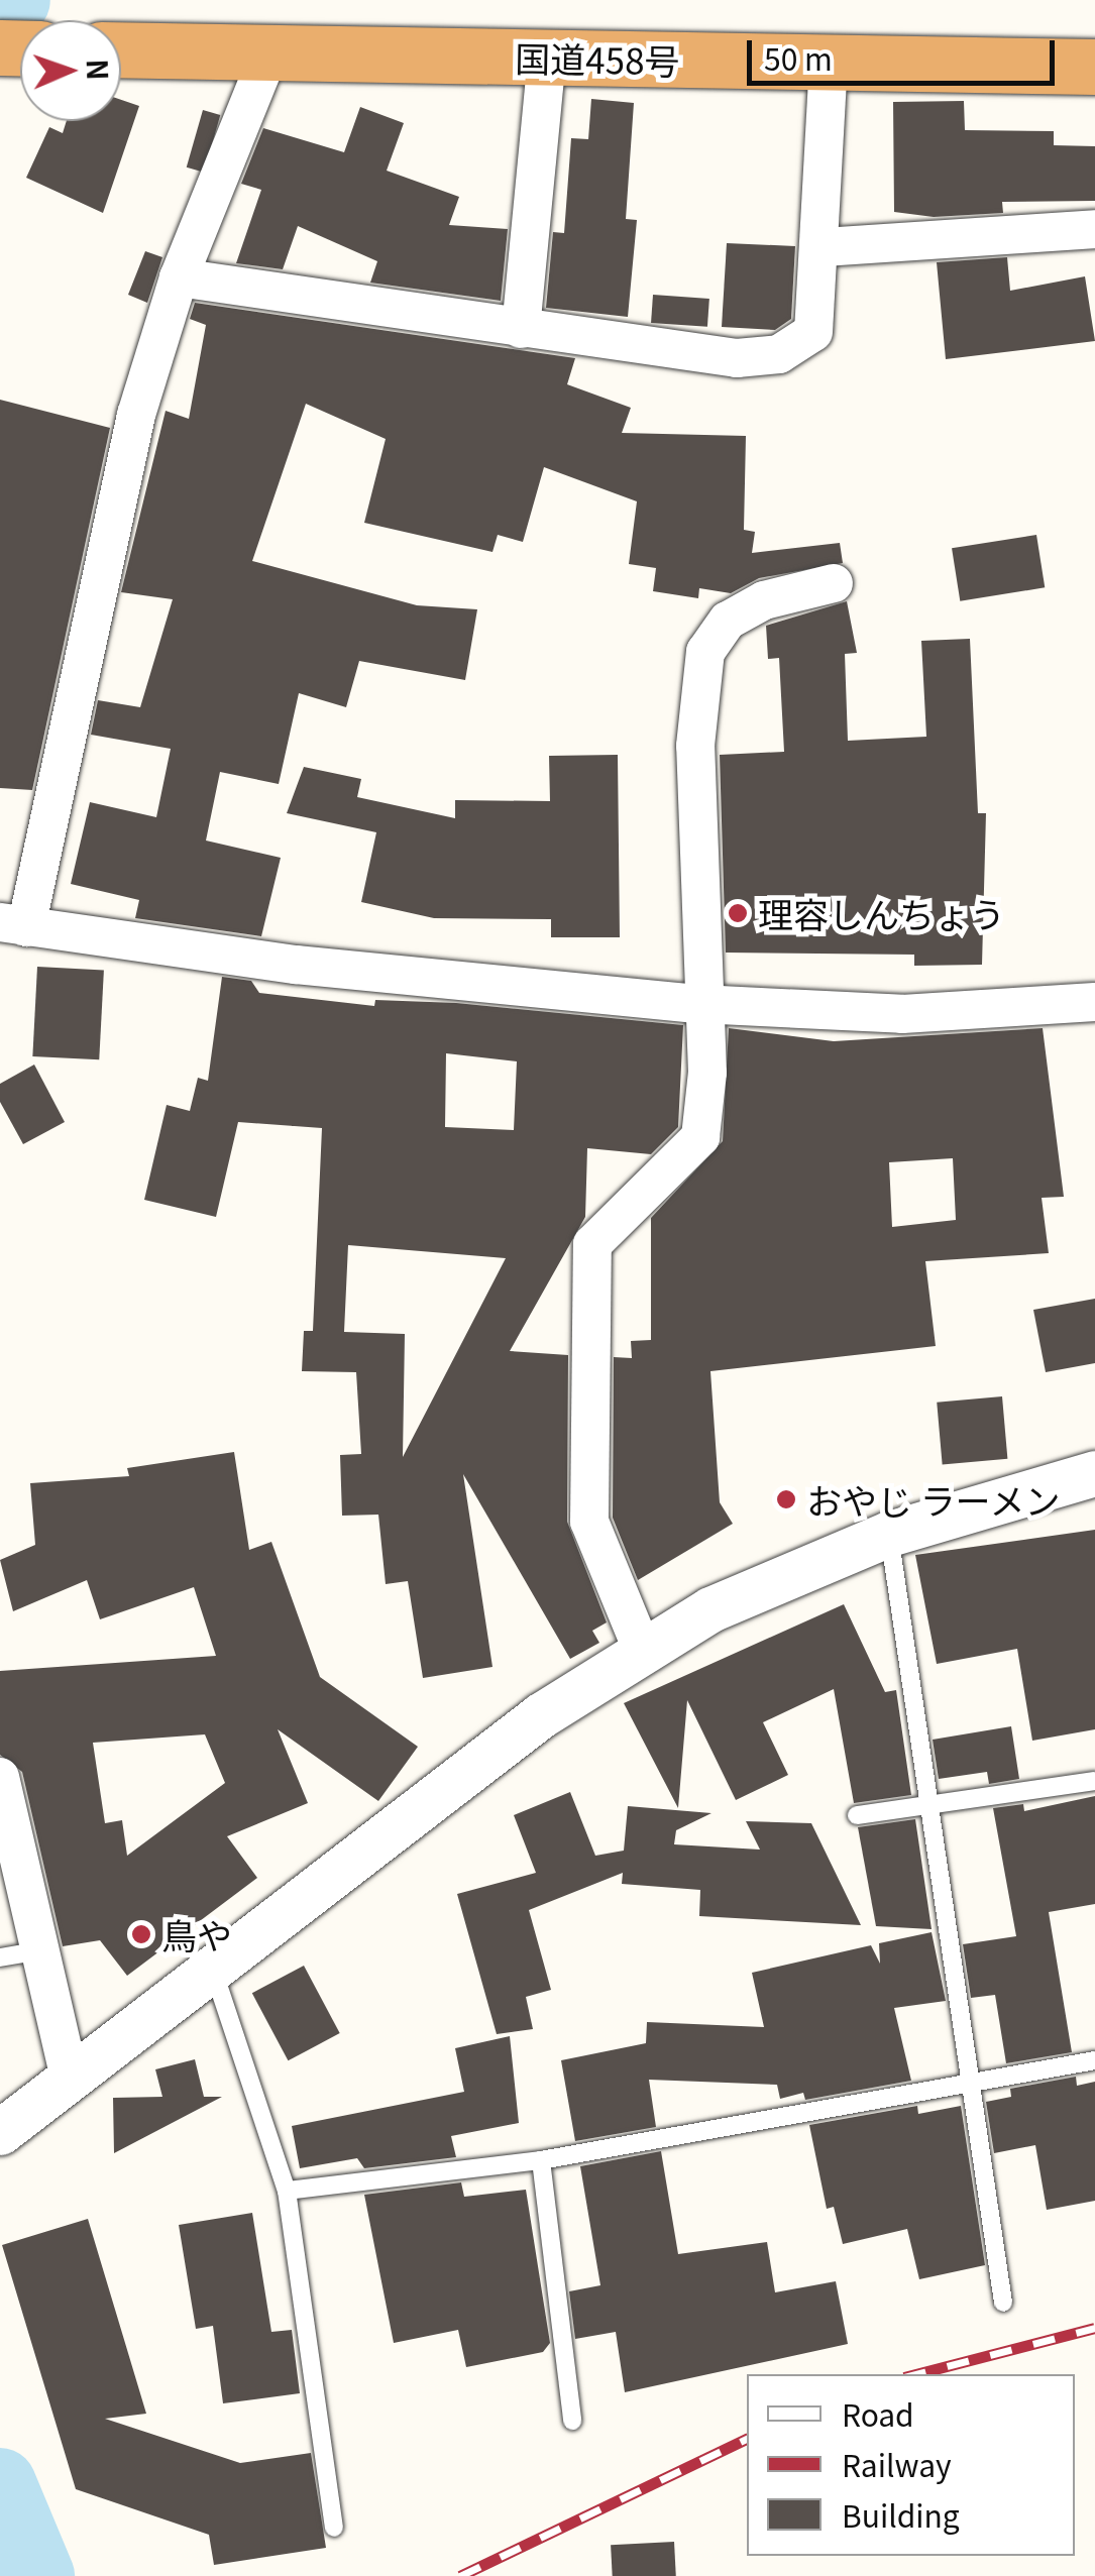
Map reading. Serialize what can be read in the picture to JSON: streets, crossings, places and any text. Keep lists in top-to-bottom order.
{
  "streets": {
    "highway": ["国道458号"]
  },
  "places": ["理容しんちょう", "おやじ ラーメン", "鳥や"],
  "legend": ["Road", "Railway", "Building"],
  "scale_bar": "50 m",
  "north": "right"
}
